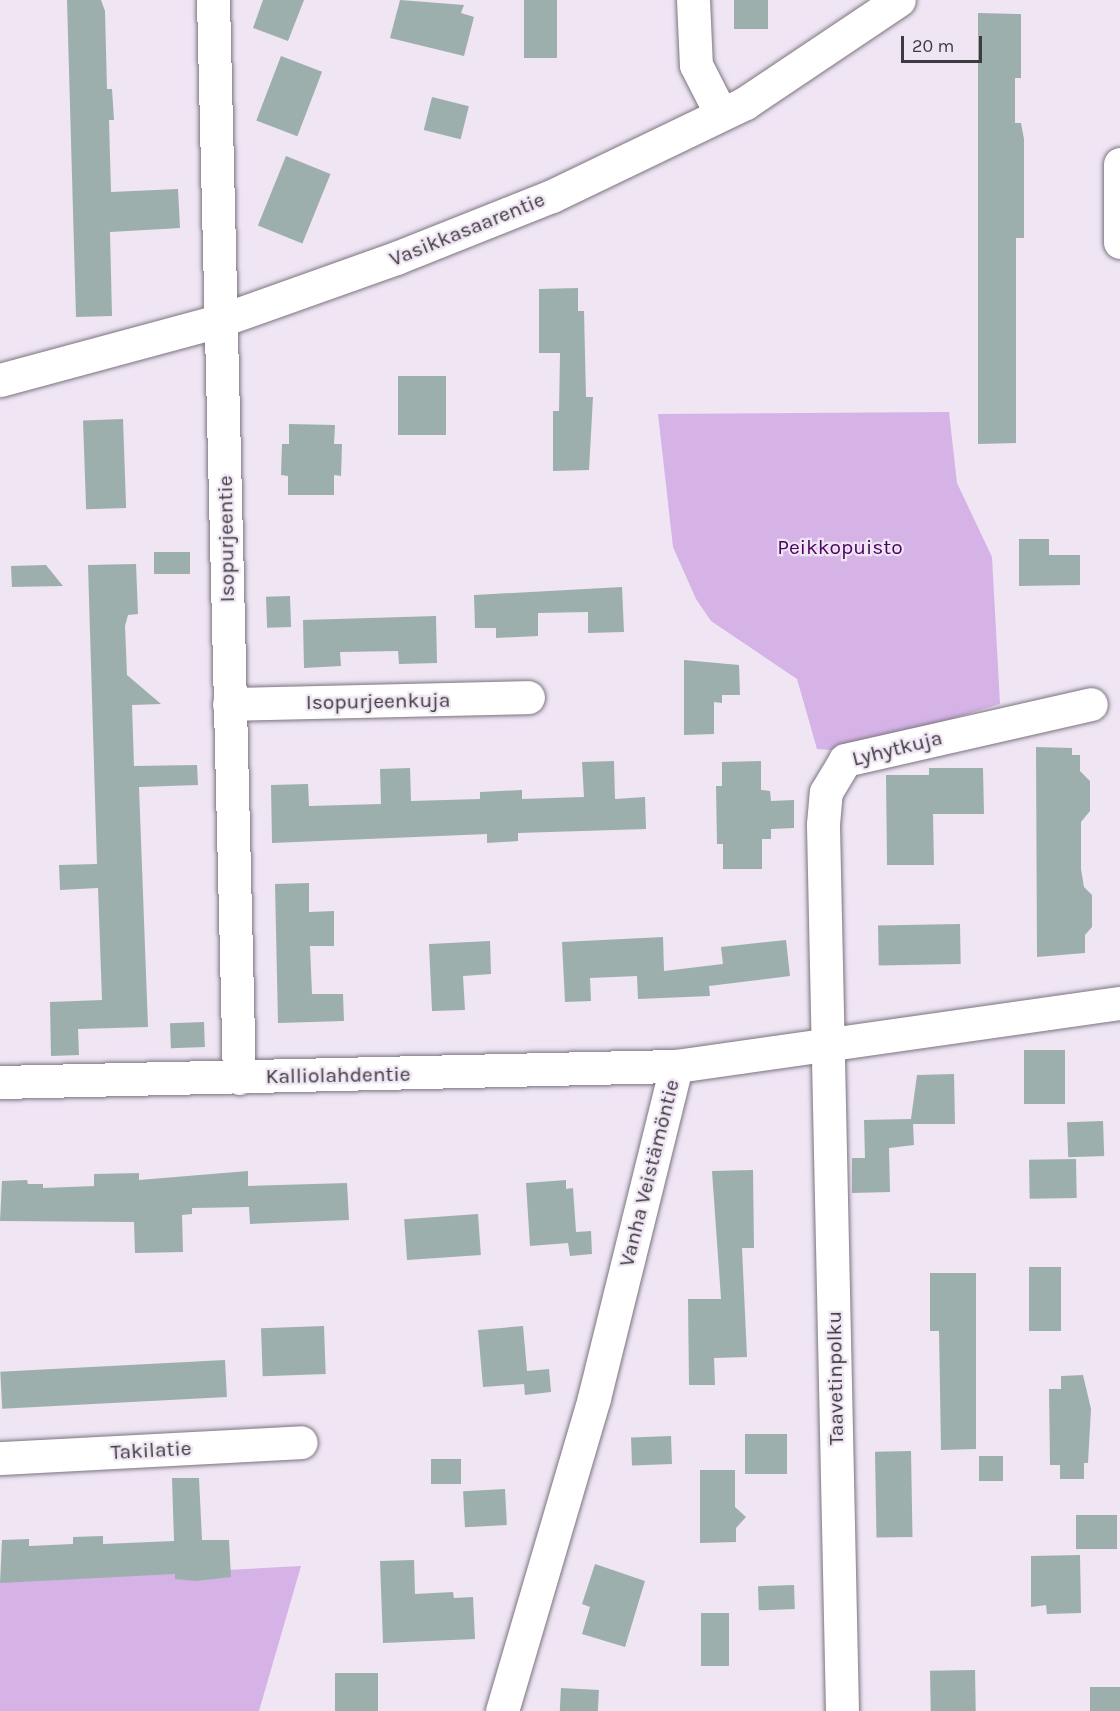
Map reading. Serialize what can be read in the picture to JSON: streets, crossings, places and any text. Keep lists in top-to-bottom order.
{
  "streets": {
    "street": [
      "Vasikkasaarentie",
      "Isopurjeentie",
      "Isopurjeenkuja",
      "Lyhytkuja",
      "Kalliolahdentie",
      "Vanha Veistämöntie",
      "Taavetinpolku",
      "Takilatie"
    ]
  },
  "crossings": [
    ["Vasikkasaarentie", "Isopurjeentie"],
    ["Isopurjeentie", "Isopurjeenkuja"],
    ["Isopurjeentie", "Kalliolahdentie"],
    ["Lyhytkuja", "Vanha Veistämöntie"],
    ["Lyhytkuja", "Taavetinpolku"],
    ["Kalliolahdentie", "Vanha Veistämöntie"],
    ["Vanha Veistämöntie", "Taavetinpolku"]
  ],
  "parks": ["Peikkopuisto"],
  "scale_bar": "20 m"
}
